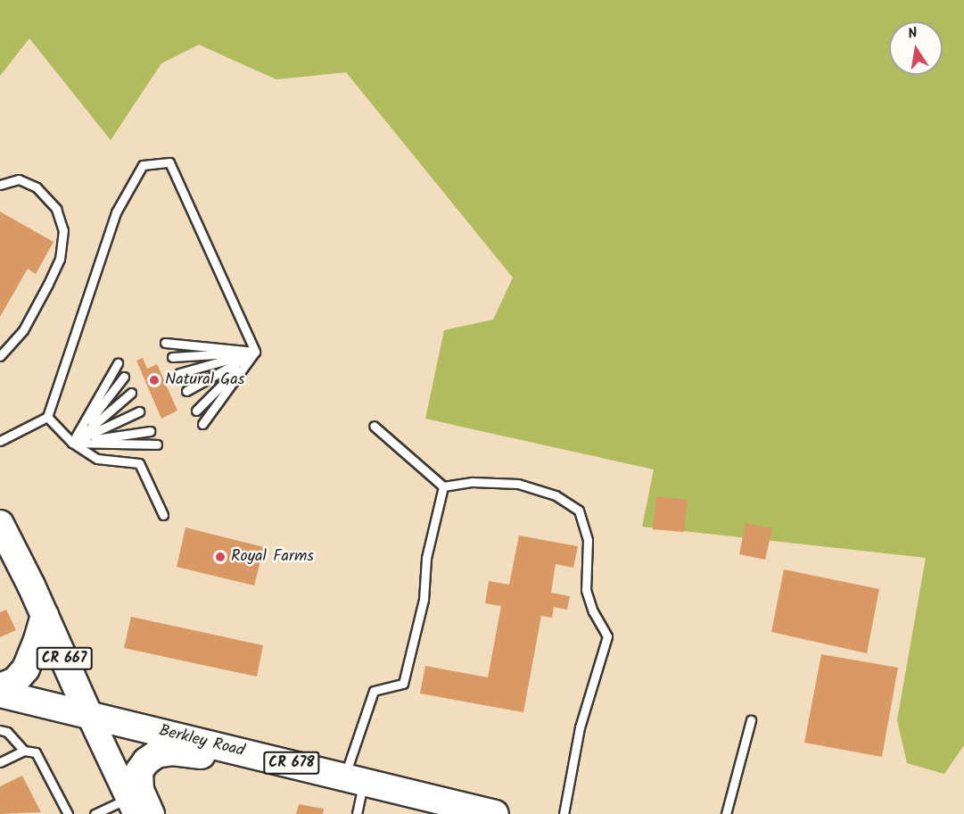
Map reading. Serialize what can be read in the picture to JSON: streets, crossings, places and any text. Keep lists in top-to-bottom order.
{
  "streets": {
    "main road": ["CR 667", "Berkley Road", "CR 678"]
  },
  "crossings": [
    ["CR 667", "Berkley Road"]
  ],
  "places": ["Natural Gas", "Royal Farms"],
  "north": "top"
}
